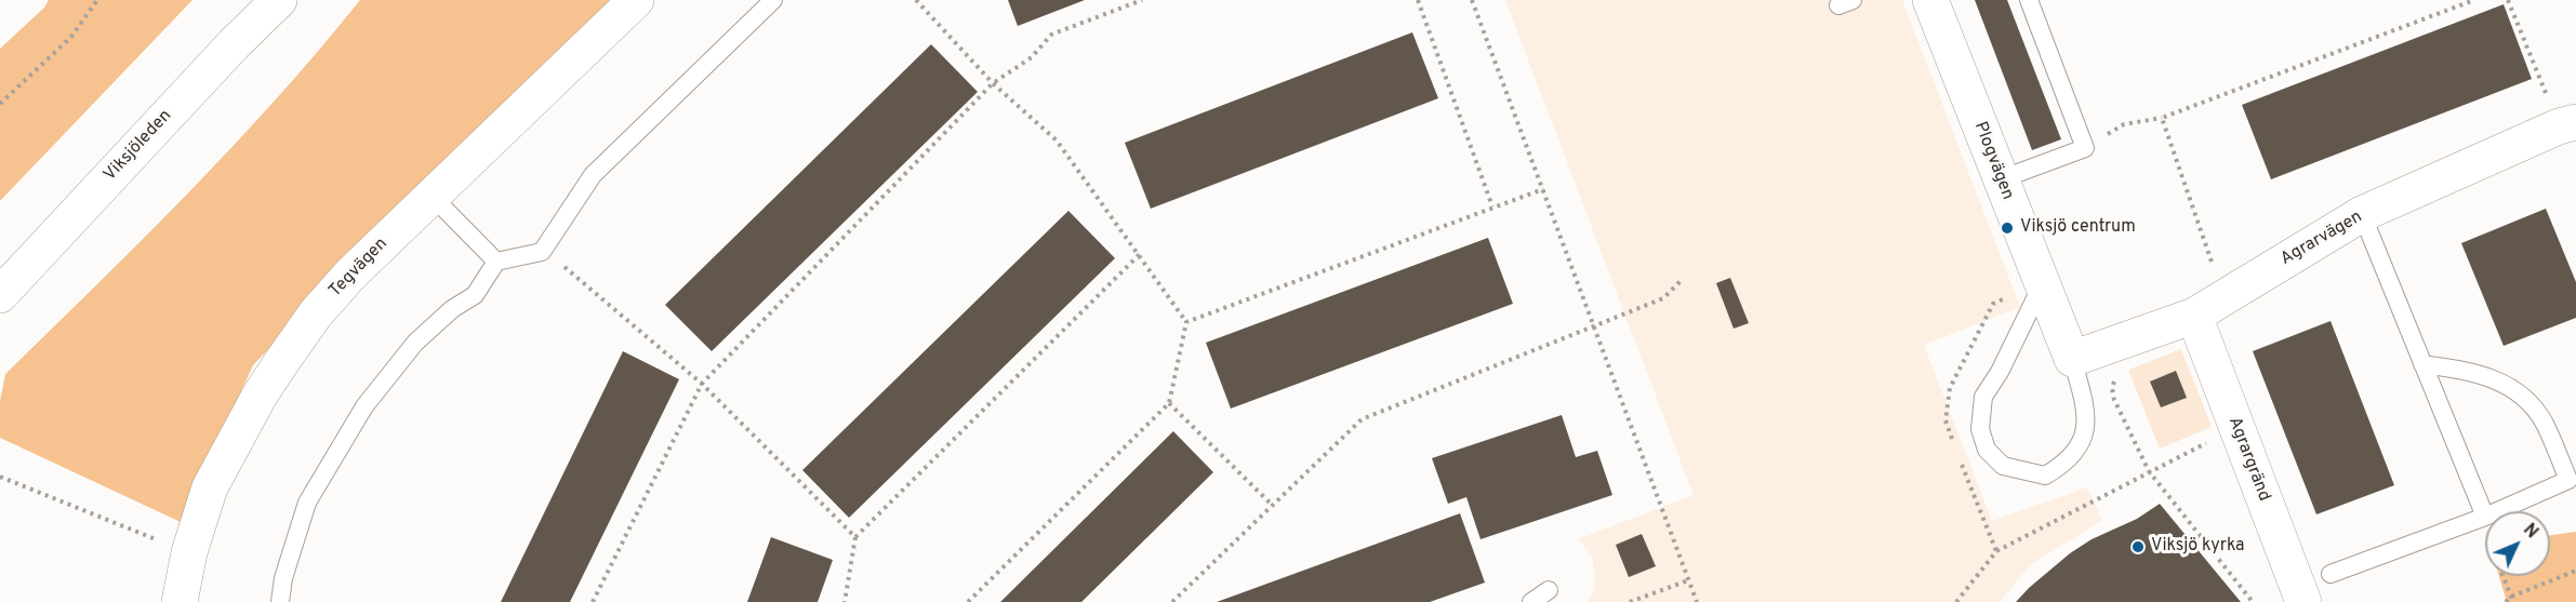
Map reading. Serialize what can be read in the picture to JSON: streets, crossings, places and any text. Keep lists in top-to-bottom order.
{
  "streets": {
    "street": [
      "Viksjöleden",
      "Plogvägen",
      "Agrarvägen",
      "Tegvägen",
      "Agrargränd"
    ]
  },
  "crossings": [
    ["Plogvägen", "Agrarvägen"],
    ["Agrarvägen", "Agrargränd"]
  ],
  "places": ["Viksjö centrum", "Viksjö kyrka"],
  "north": "top right"
}
